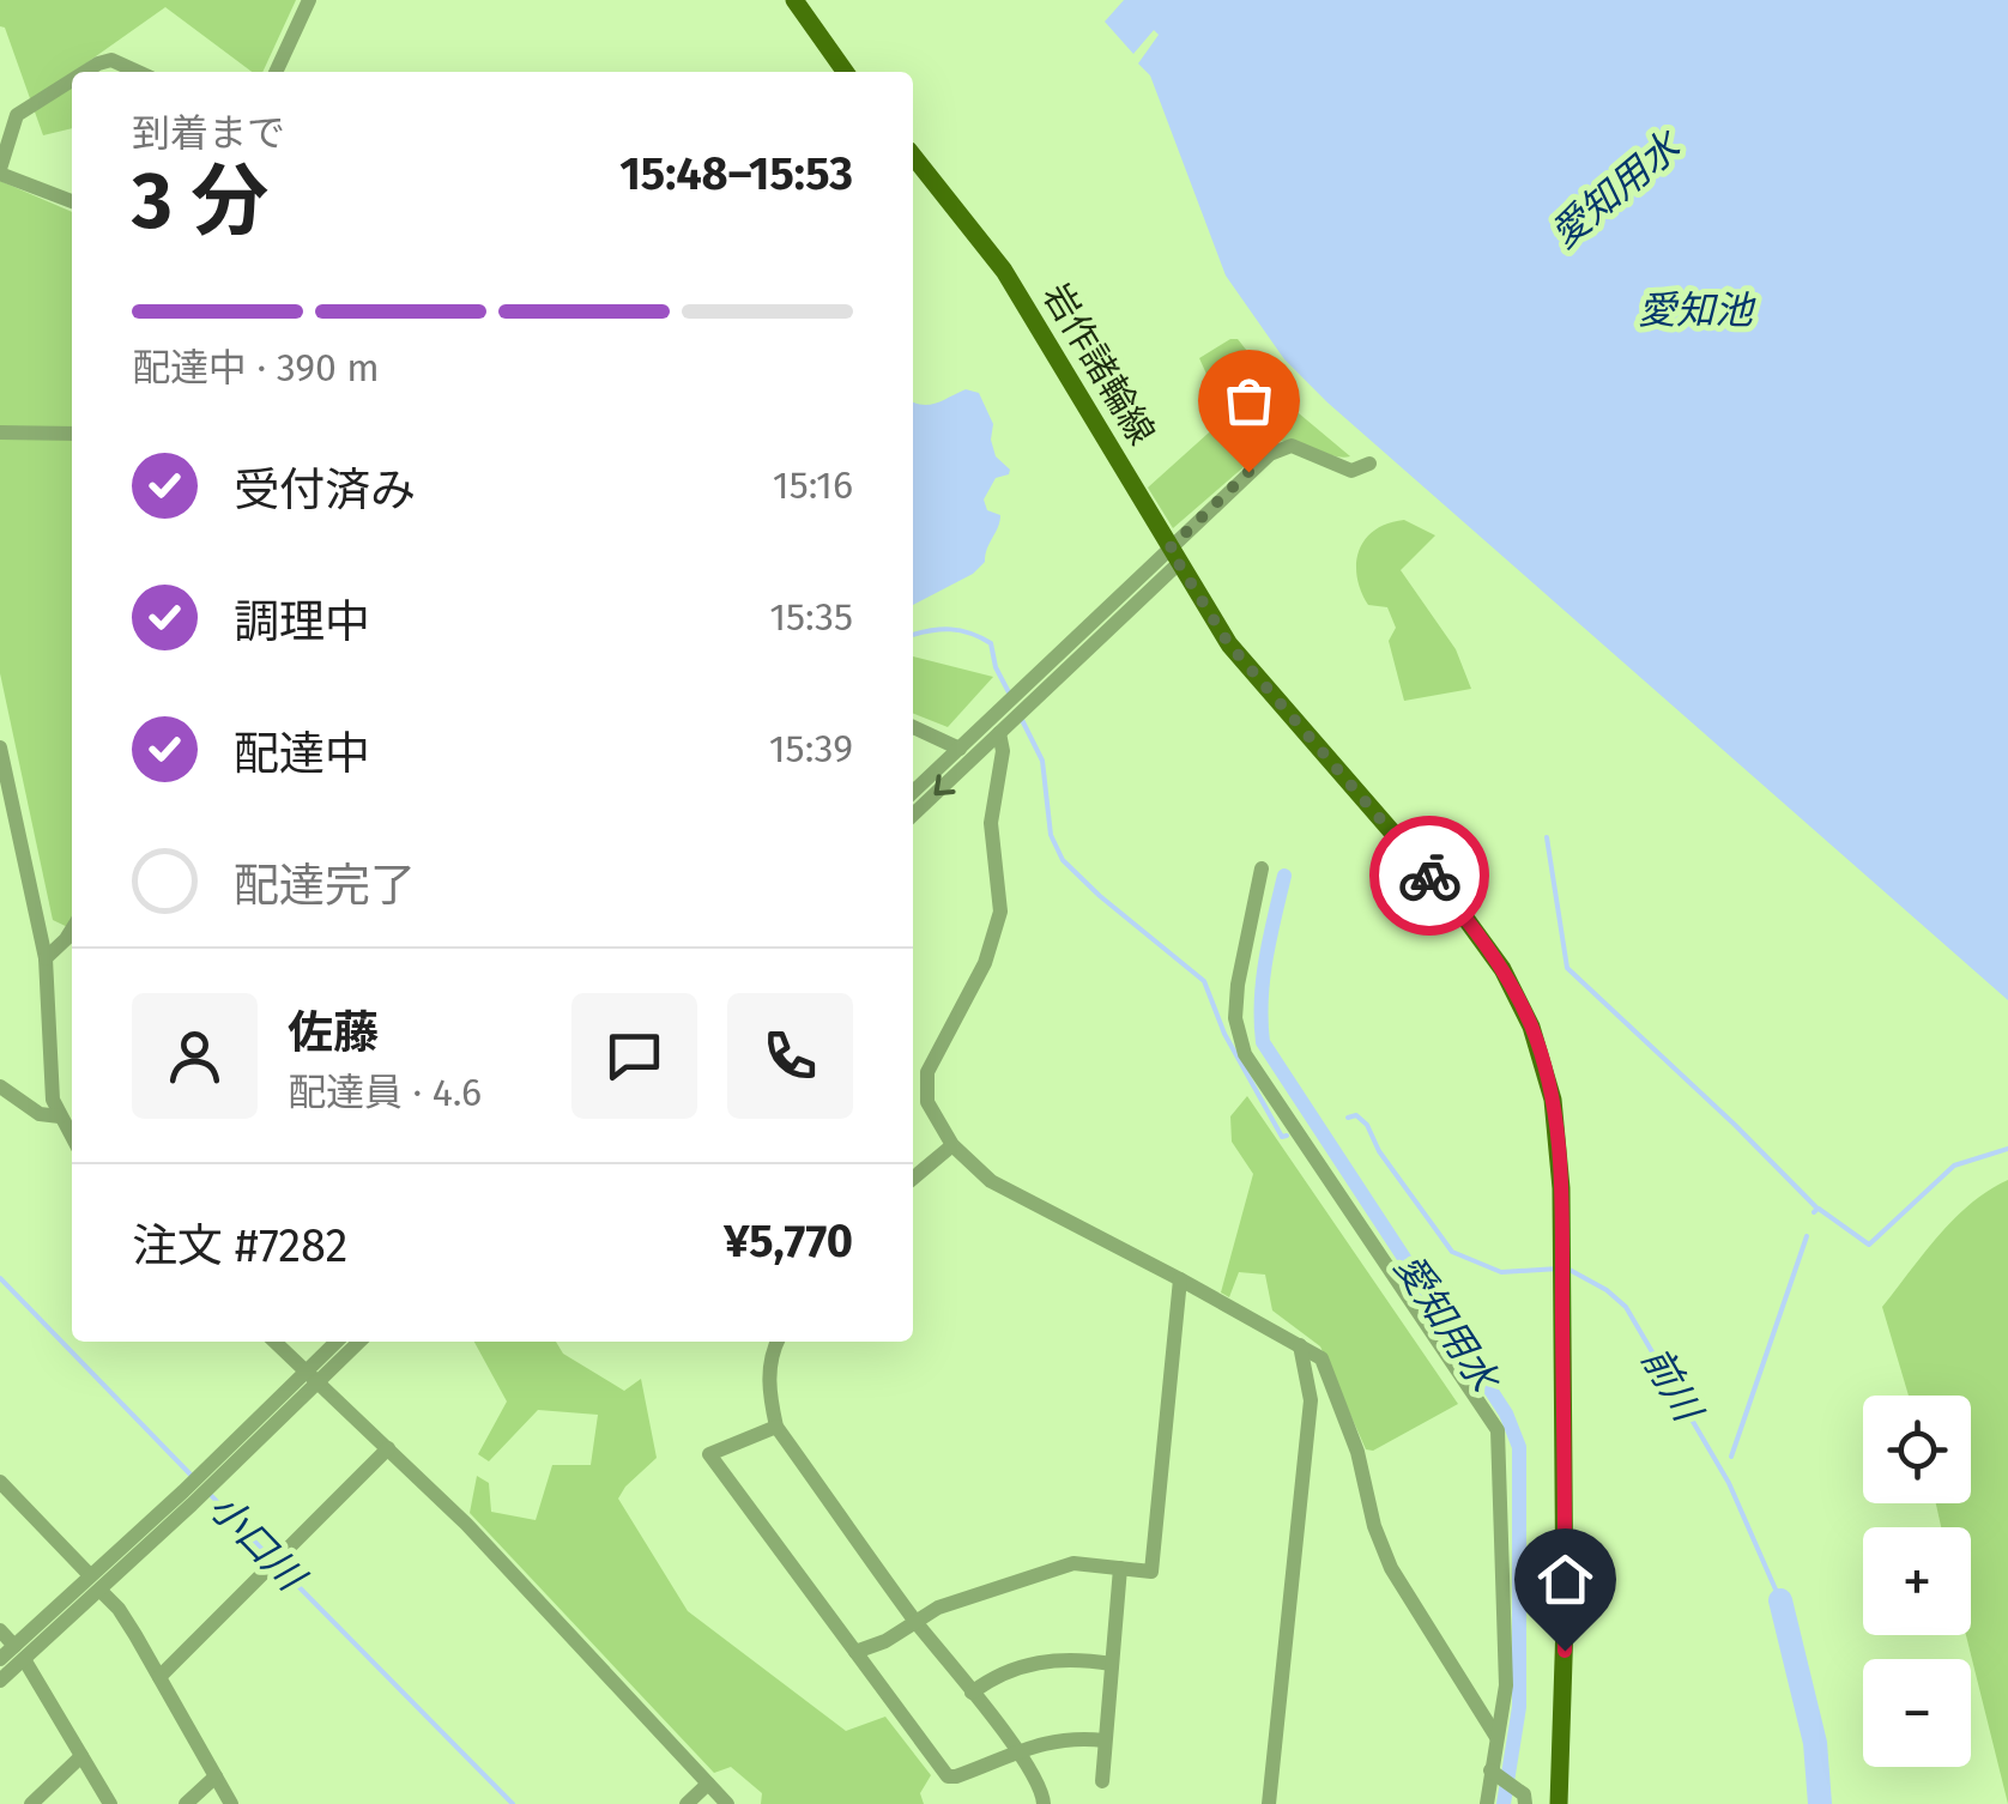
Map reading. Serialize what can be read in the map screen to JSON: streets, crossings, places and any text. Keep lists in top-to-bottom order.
{
  "streets": {
    "main road": ["岩作諸輪線"]
  },
  "water": [
    "愛知用水",
    "愛知池",
    "前川",
    "小口川"
  ],
  "page": {
    "heading": ["3 分", "到着まで", "15:48–15:53"],
    "panel": [
      "佐藤",
      "配達員 · 4.6",
      "注文 #7282",
      "¥5,770"
    ],
    "bar": "配達中 · 390 m",
    "list": [
      ["受付済み", "15:16"],
      ["調理中", "15:35"],
      ["配達中", "15:39"],
      "配達完了"
    ],
    "map_buttons": ["+", "−"]
  }
}
